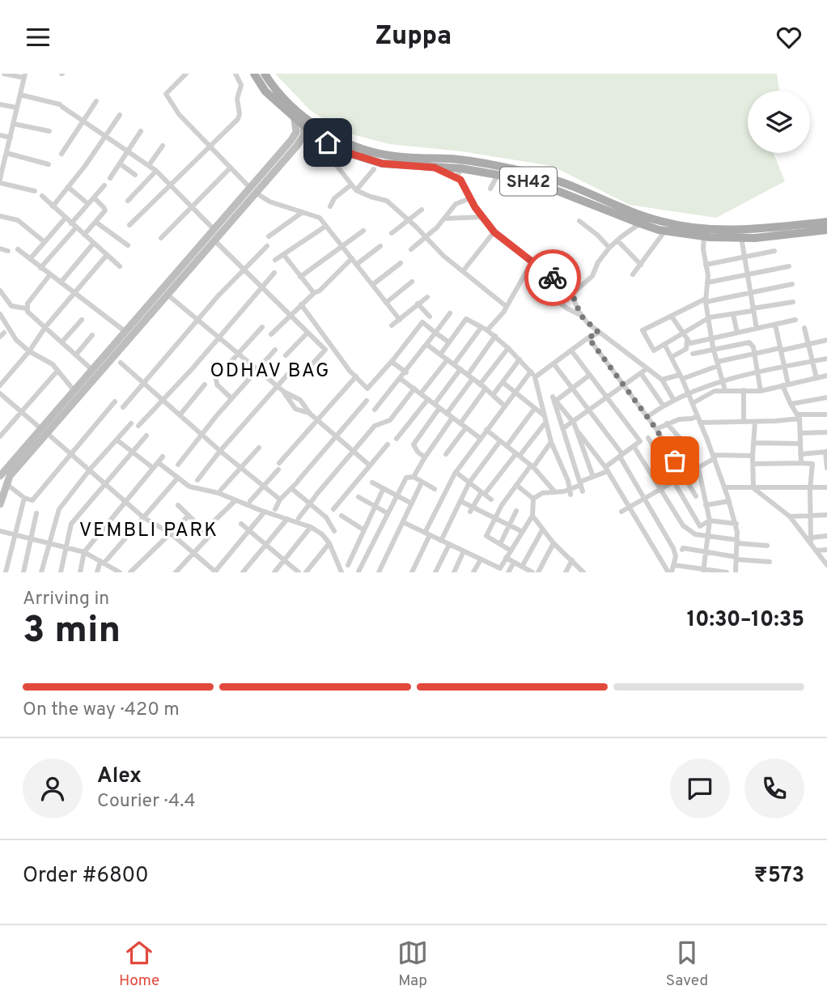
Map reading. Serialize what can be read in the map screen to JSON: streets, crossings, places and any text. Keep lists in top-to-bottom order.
{
  "streets": {
    "main road": ["SH42"]
  },
  "districts": ["ODHAV BAG", "VEMBLI PARK"],
  "page": {
    "header": "Zuppa",
    "heading": ["3 min", "Arriving in", "10:30–10:35"],
    "panel": [
      "Alex",
      "Courier · 4.4",
      "Order #6800",
      "₹573"
    ],
    "bar": "On the way · 420 m",
    "tabs": ["Home", "Map", "Saved"]
  }
}
